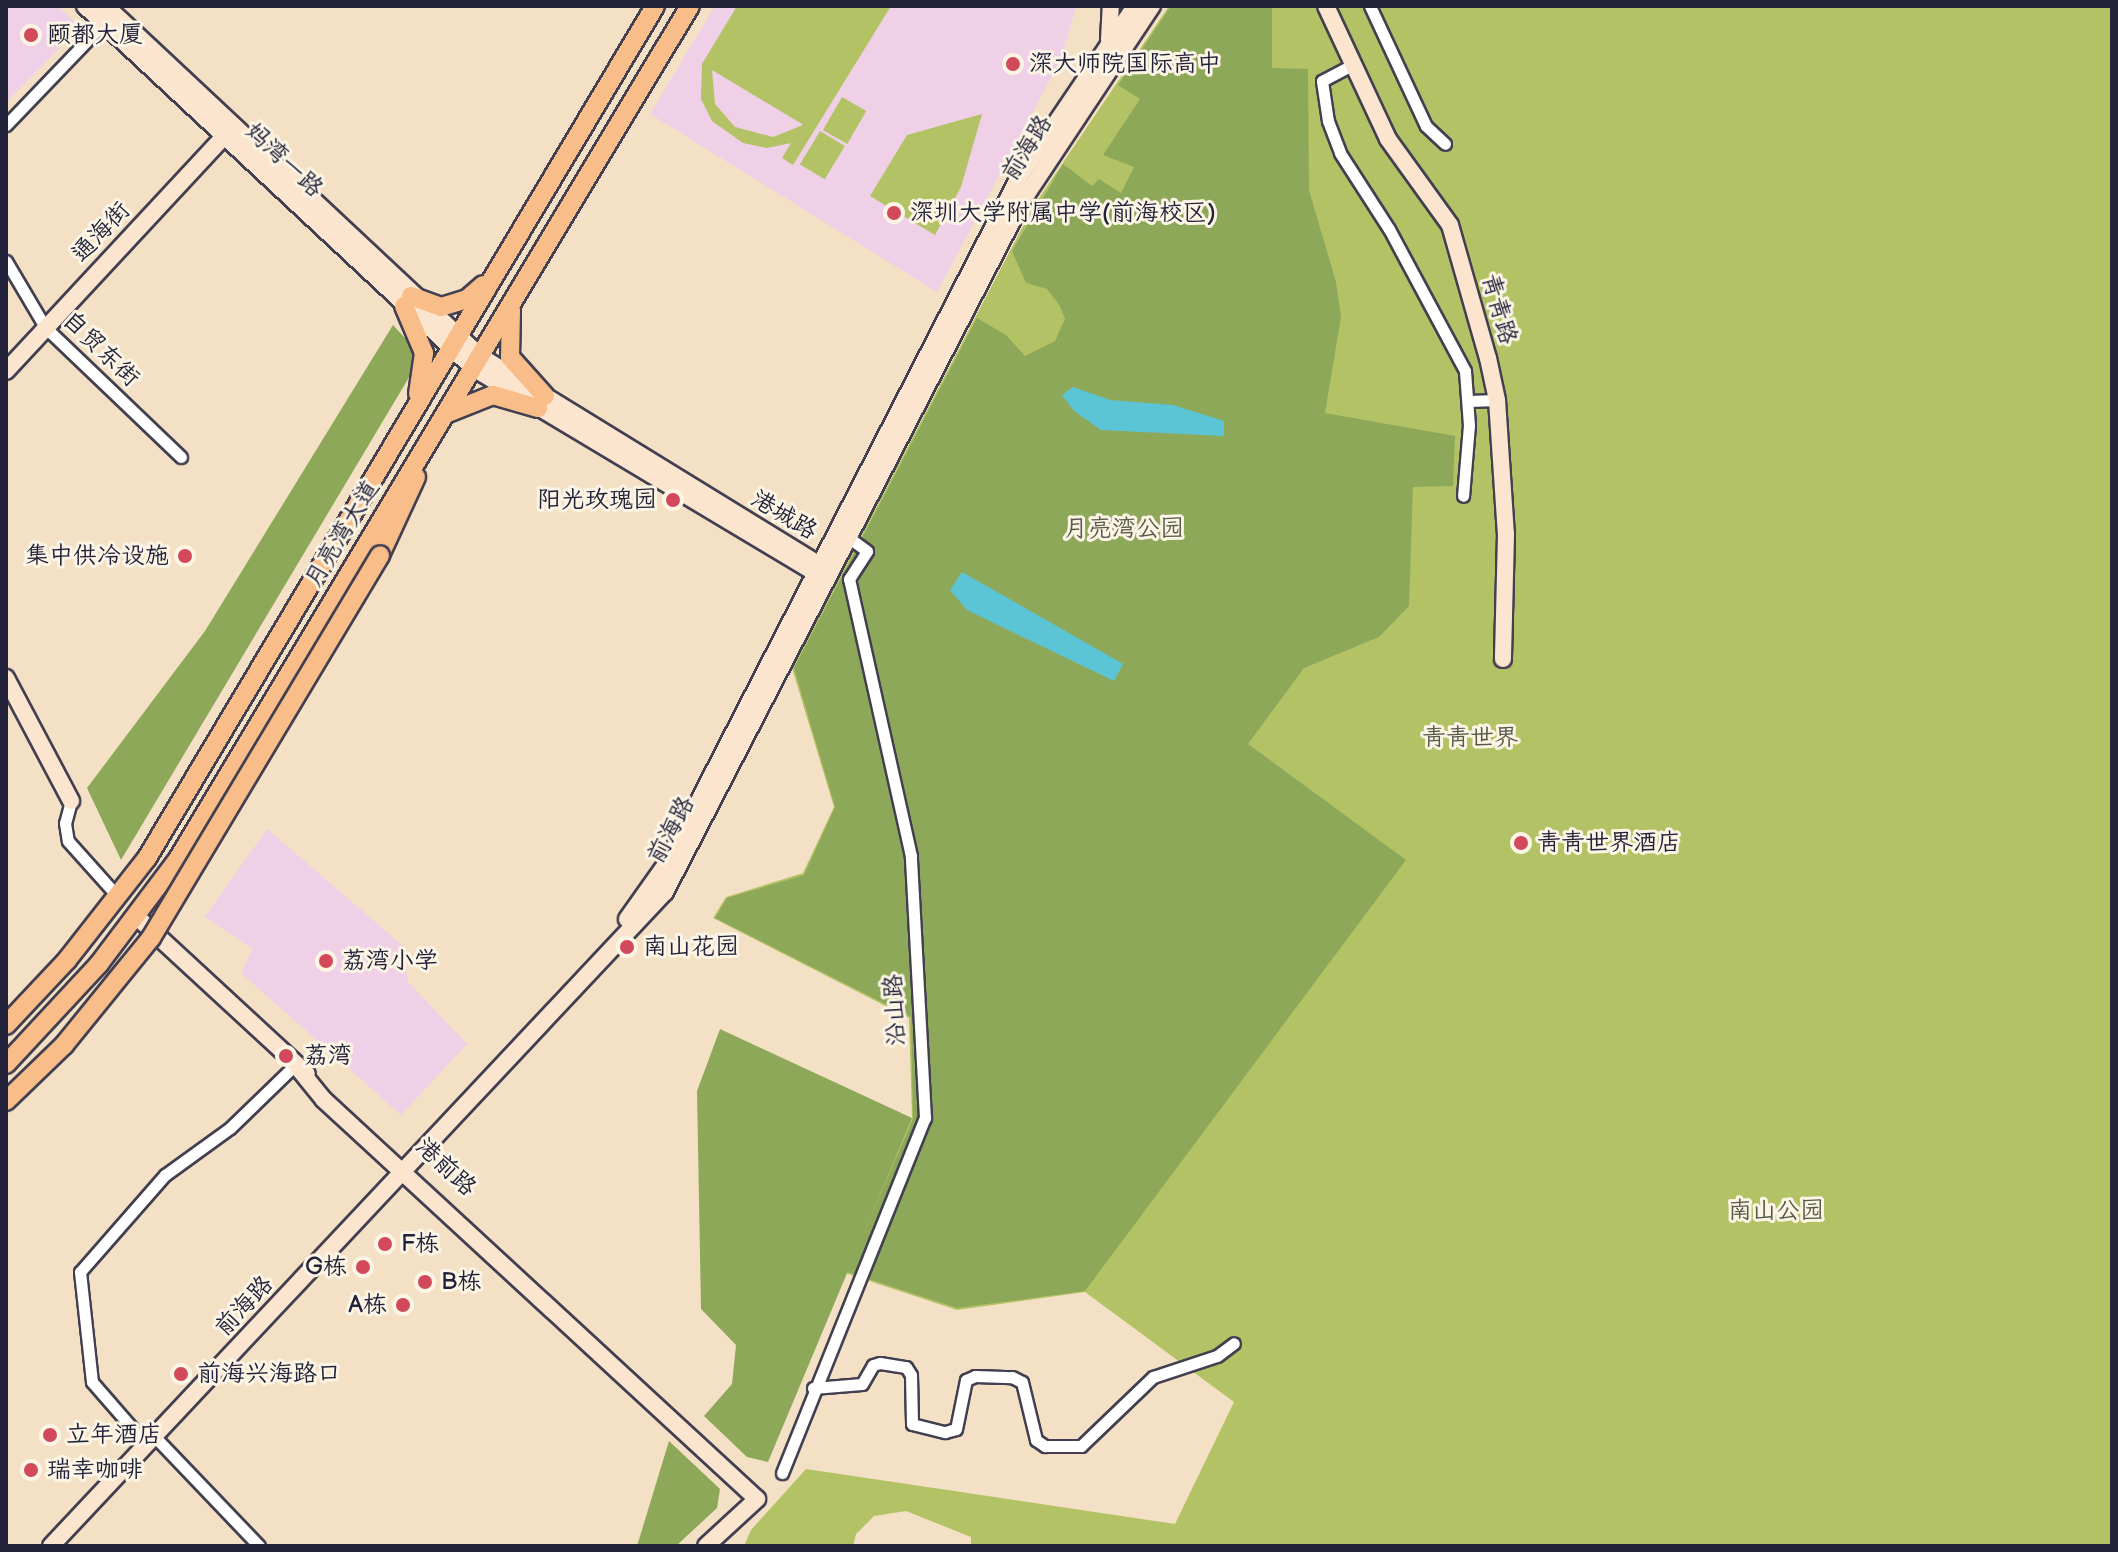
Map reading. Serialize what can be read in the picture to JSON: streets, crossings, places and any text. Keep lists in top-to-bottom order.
{
  "streets": {
    "main road": ["月亮湾大道"],
    "street": [
      "前海路",
      "妈湾一路",
      "通海街",
      "青青路",
      "自贸东街",
      "港城路",
      "沿山路",
      "港前路"
    ]
  },
  "crossings": [
    ["前海路", "港城路"],
    ["前海路", "沿山路"],
    ["前海路", "港前路"],
    ["妈湾一路", "通海街"],
    ["妈湾一路", "港城路"],
    ["妈湾一路", "月亮湾大道"],
    ["通海街", "自贸东街"],
    ["港城路", "月亮湾大道"],
    ["月亮湾大道", "港前路"]
  ],
  "parks": ["月亮湾公园", "青青世界", "南山公园"],
  "places": [
    "颐都大厦",
    "深大师院国际高中",
    "深圳大学附属中学(前海校区)",
    "阳光玫瑰园",
    "集中供冷设施",
    "青青世界酒店",
    "南山花园",
    "荔湾小学",
    "荔湾",
    "F栋",
    "G栋",
    "B栋",
    "A栋",
    "前海兴海路口",
    "立年酒店",
    "瑞幸咖啡"
  ]
}
